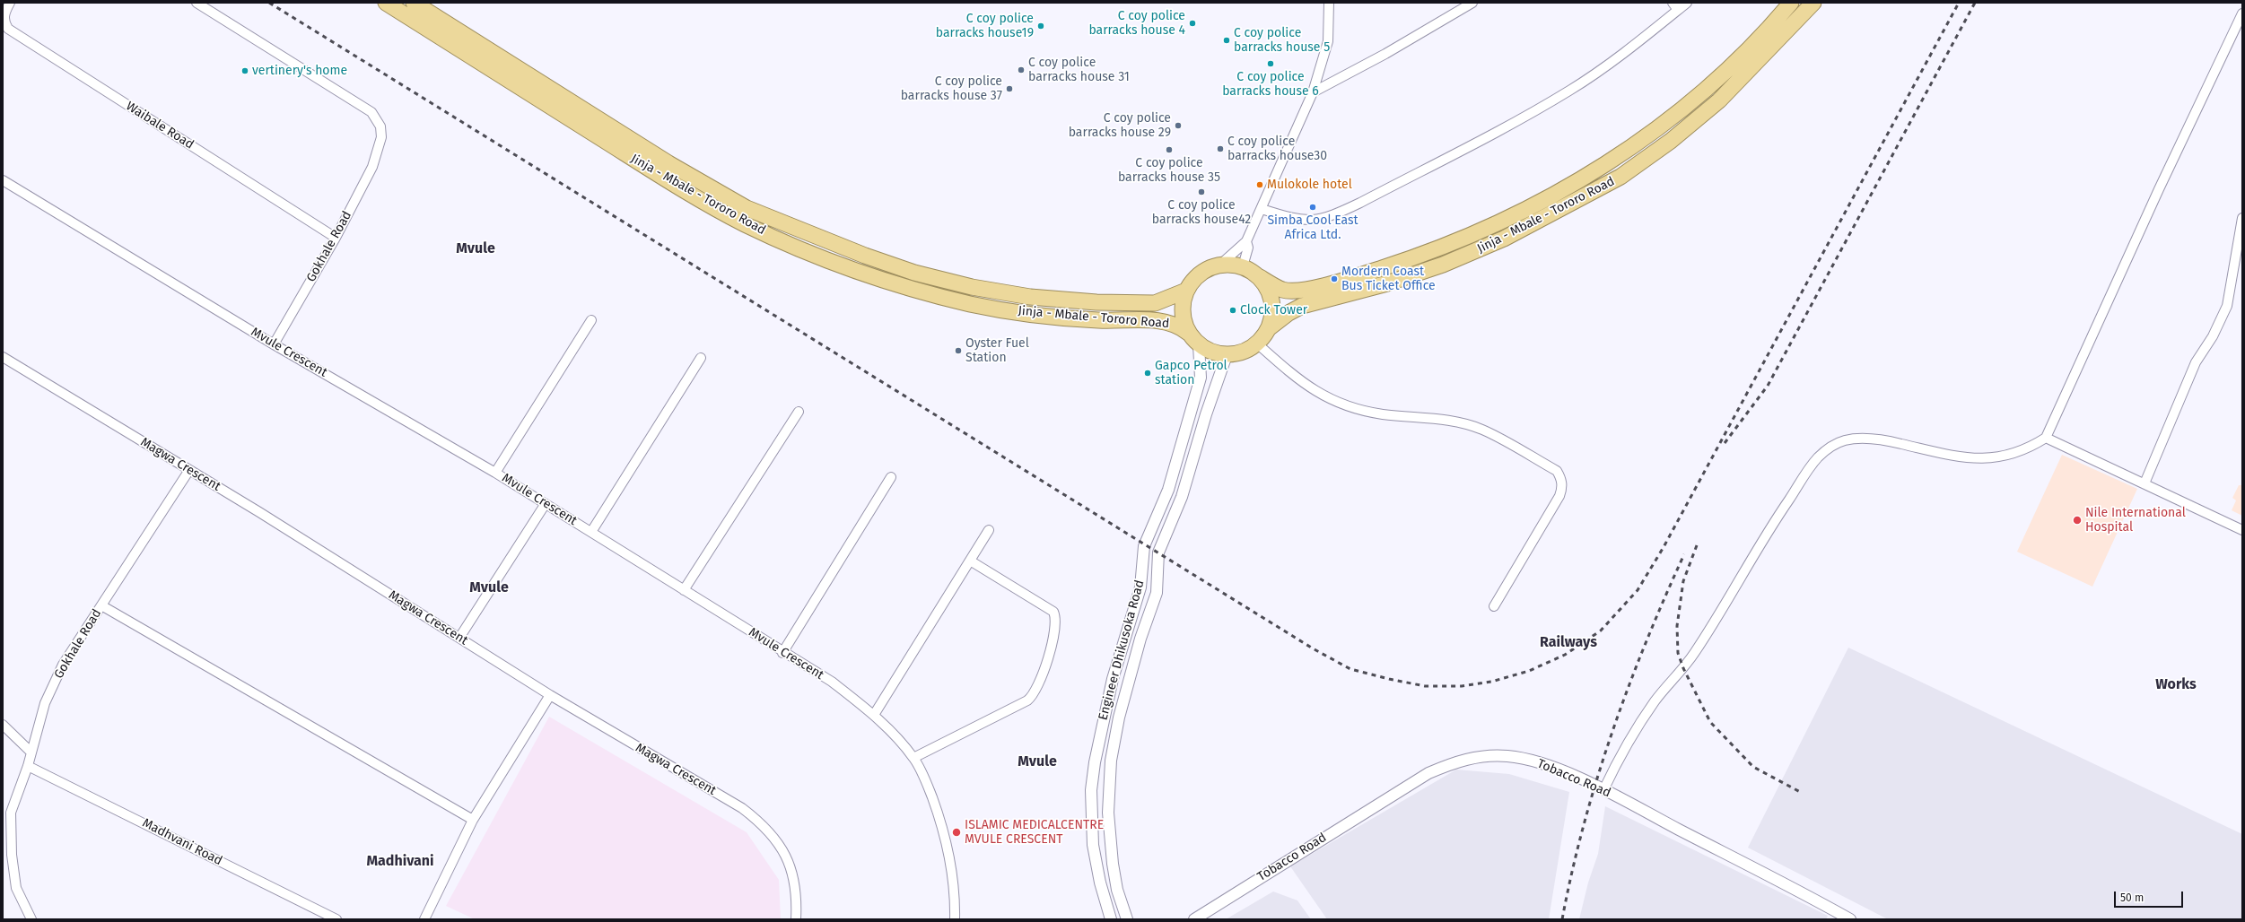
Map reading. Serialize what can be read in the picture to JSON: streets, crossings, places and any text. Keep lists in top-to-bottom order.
{
  "streets": {
    "highway": ["Jinja - Mbale - Tororo Road"],
    "street": [
      "Waibale Road",
      "Gokhale Road",
      "Mvule Crescent",
      "Magwa Crescent",
      "Engineer Dhikusoka Road",
      "Tobacco Road",
      "Madhvani Road"
    ]
  },
  "crossings": [
    ["Waibale Road", "Gokhale Road"],
    ["Jinja - Mbale - Tororo Road", "Engineer Dhikusoka Road"],
    ["Gokhale Road", "Mvule Crescent"],
    ["Gokhale Road", "Magwa Crescent"],
    ["Gokhale Road", "Madhvani Road"]
  ],
  "districts": [
    "Mvule",
    "Mvule",
    "Railways",
    "Works",
    "Mvule",
    "Madhivani"
  ],
  "places": [
    "C coy police barracks house 4",
    "C coy police barracks house19",
    "C coy police barracks house 5",
    "C coy police barracks house 6",
    "C coy police barracks house 31",
    "vertinery's home",
    "C coy police barracks house 37",
    "C coy police barracks house 29",
    "C coy police barracks house30",
    "C coy police barracks house 35",
    "Mulokole hotel",
    "C coy police barracks house42",
    "Simba Cool East Africa Ltd.",
    "Mordern Coast Bus Ticket Office",
    "Clock Tower",
    "Oyster Fuel Station",
    "Gapco Petrol station",
    "Nile International Hospital",
    "ISLAMIC MEDICALCENTRE MVULE CRESCENT"
  ],
  "scale_bar": "50 m"
}
